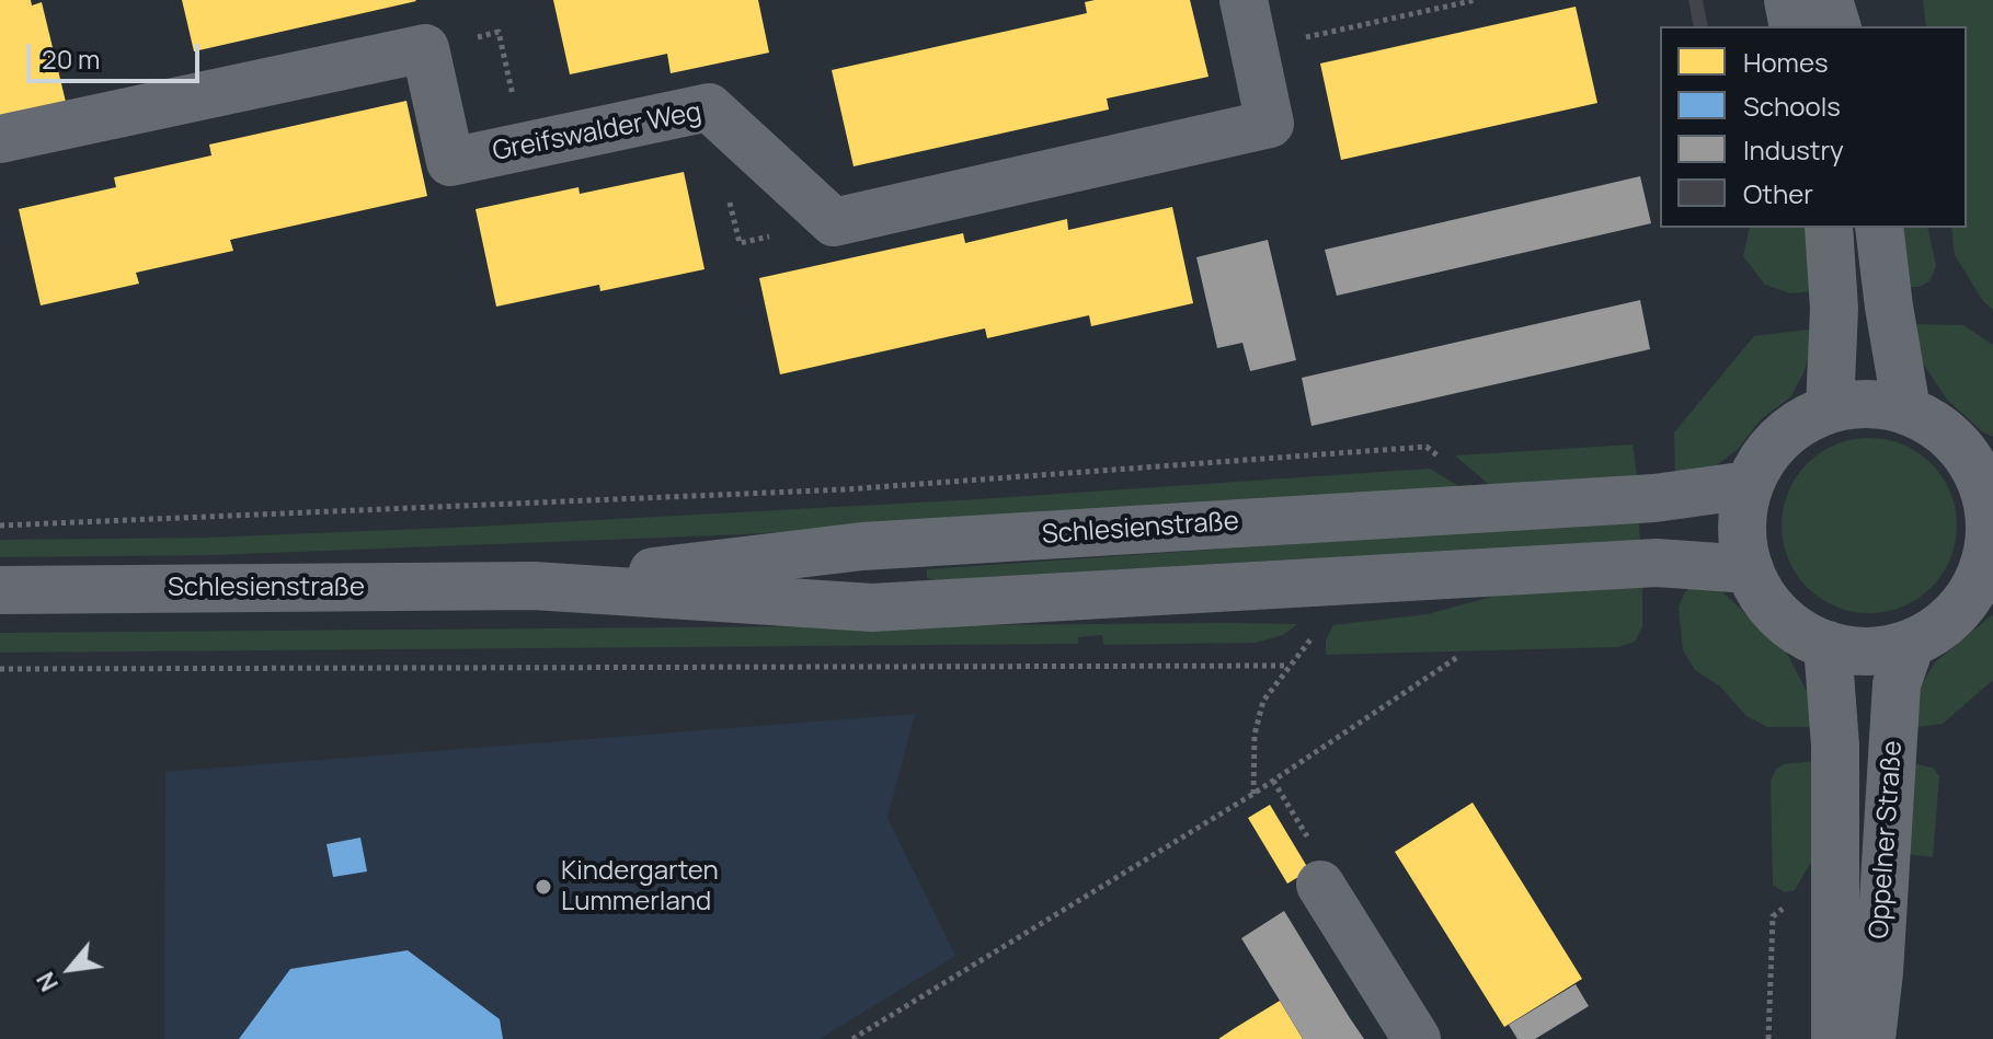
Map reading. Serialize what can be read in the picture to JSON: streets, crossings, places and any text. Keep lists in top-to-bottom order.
{
  "streets": {
    "street": ["Greifswalder Weg", "Schlesienstraße", "Oppelner Straße"]
  },
  "crossings": [
    ["Schlesienstraße", "Oppelner Straße"]
  ],
  "places": ["Kindergarten Lummerland"],
  "legend": [
    "Homes",
    "Schools",
    "Industry",
    "Other"
  ],
  "scale_bar": "20 m",
  "north": "bottom left"
}
